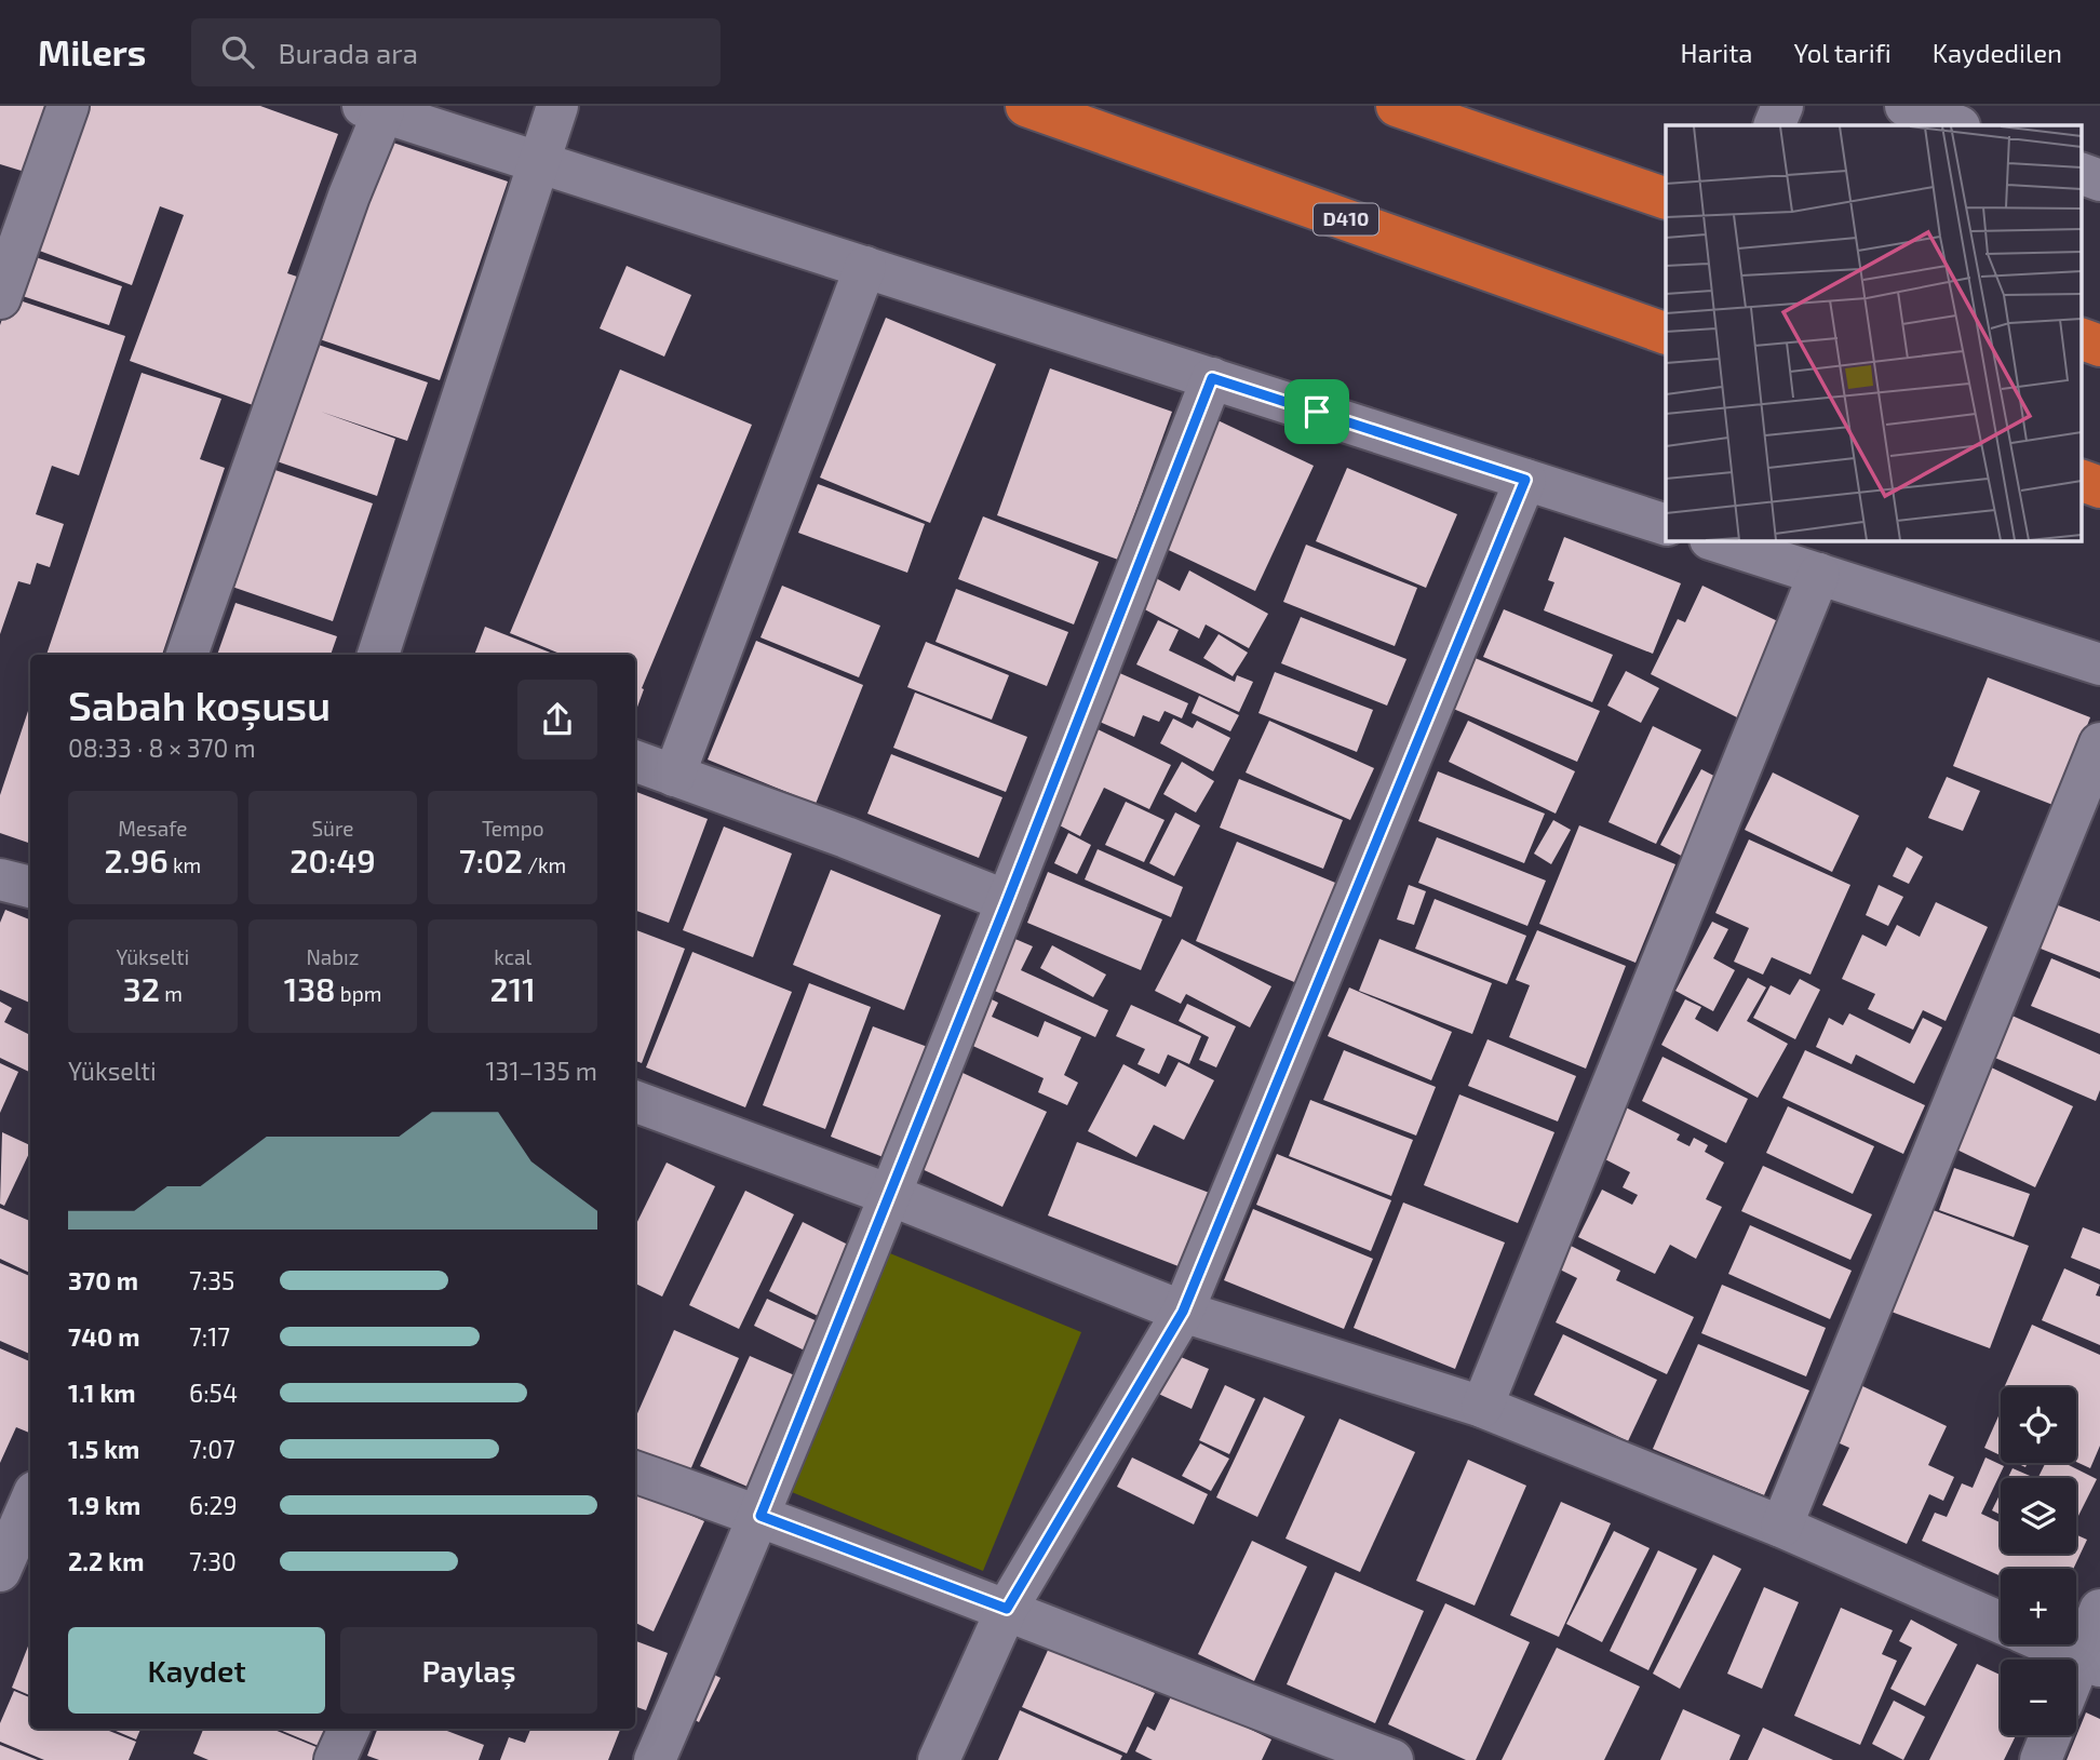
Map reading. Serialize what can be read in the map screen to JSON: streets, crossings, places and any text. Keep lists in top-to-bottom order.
{
  "streets": {
    "highway": ["D410"]
  },
  "page": {
    "header": "Milers",
    "search": "Burada ara",
    "nav": ["Harita", "Yol tarifi", "Kaydedilen"],
    "heading": ["Sabah koşusu", "08:33 · 8 × 370 m"],
    "stats": [
      ["Mesafe", "2.96 km"],
      ["Süre", "20:49"],
      ["Tempo", "7:02 /km"],
      ["Yükselti", "32 m"],
      ["Nabız", "138 bpm"],
      ["kcal", "211"]
    ],
    "chart": ["Yükselti", "131–135 m"],
    "list": [
      {
        "name": "370 m",
        "note": "7:35"
      },
      {
        "name": "740 m",
        "note": "7:17"
      },
      {
        "name": "1.1 km",
        "note": "6:54"
      },
      {
        "name": "1.5 km",
        "note": "7:07"
      },
      {
        "name": "1.9 km",
        "note": "6:29"
      },
      {
        "name": "2.2 km",
        "note": "7:30"
      }
    ],
    "map_buttons": ["+", "−"],
    "buttons": ["Kaydet", "Paylaş"]
  }
}
